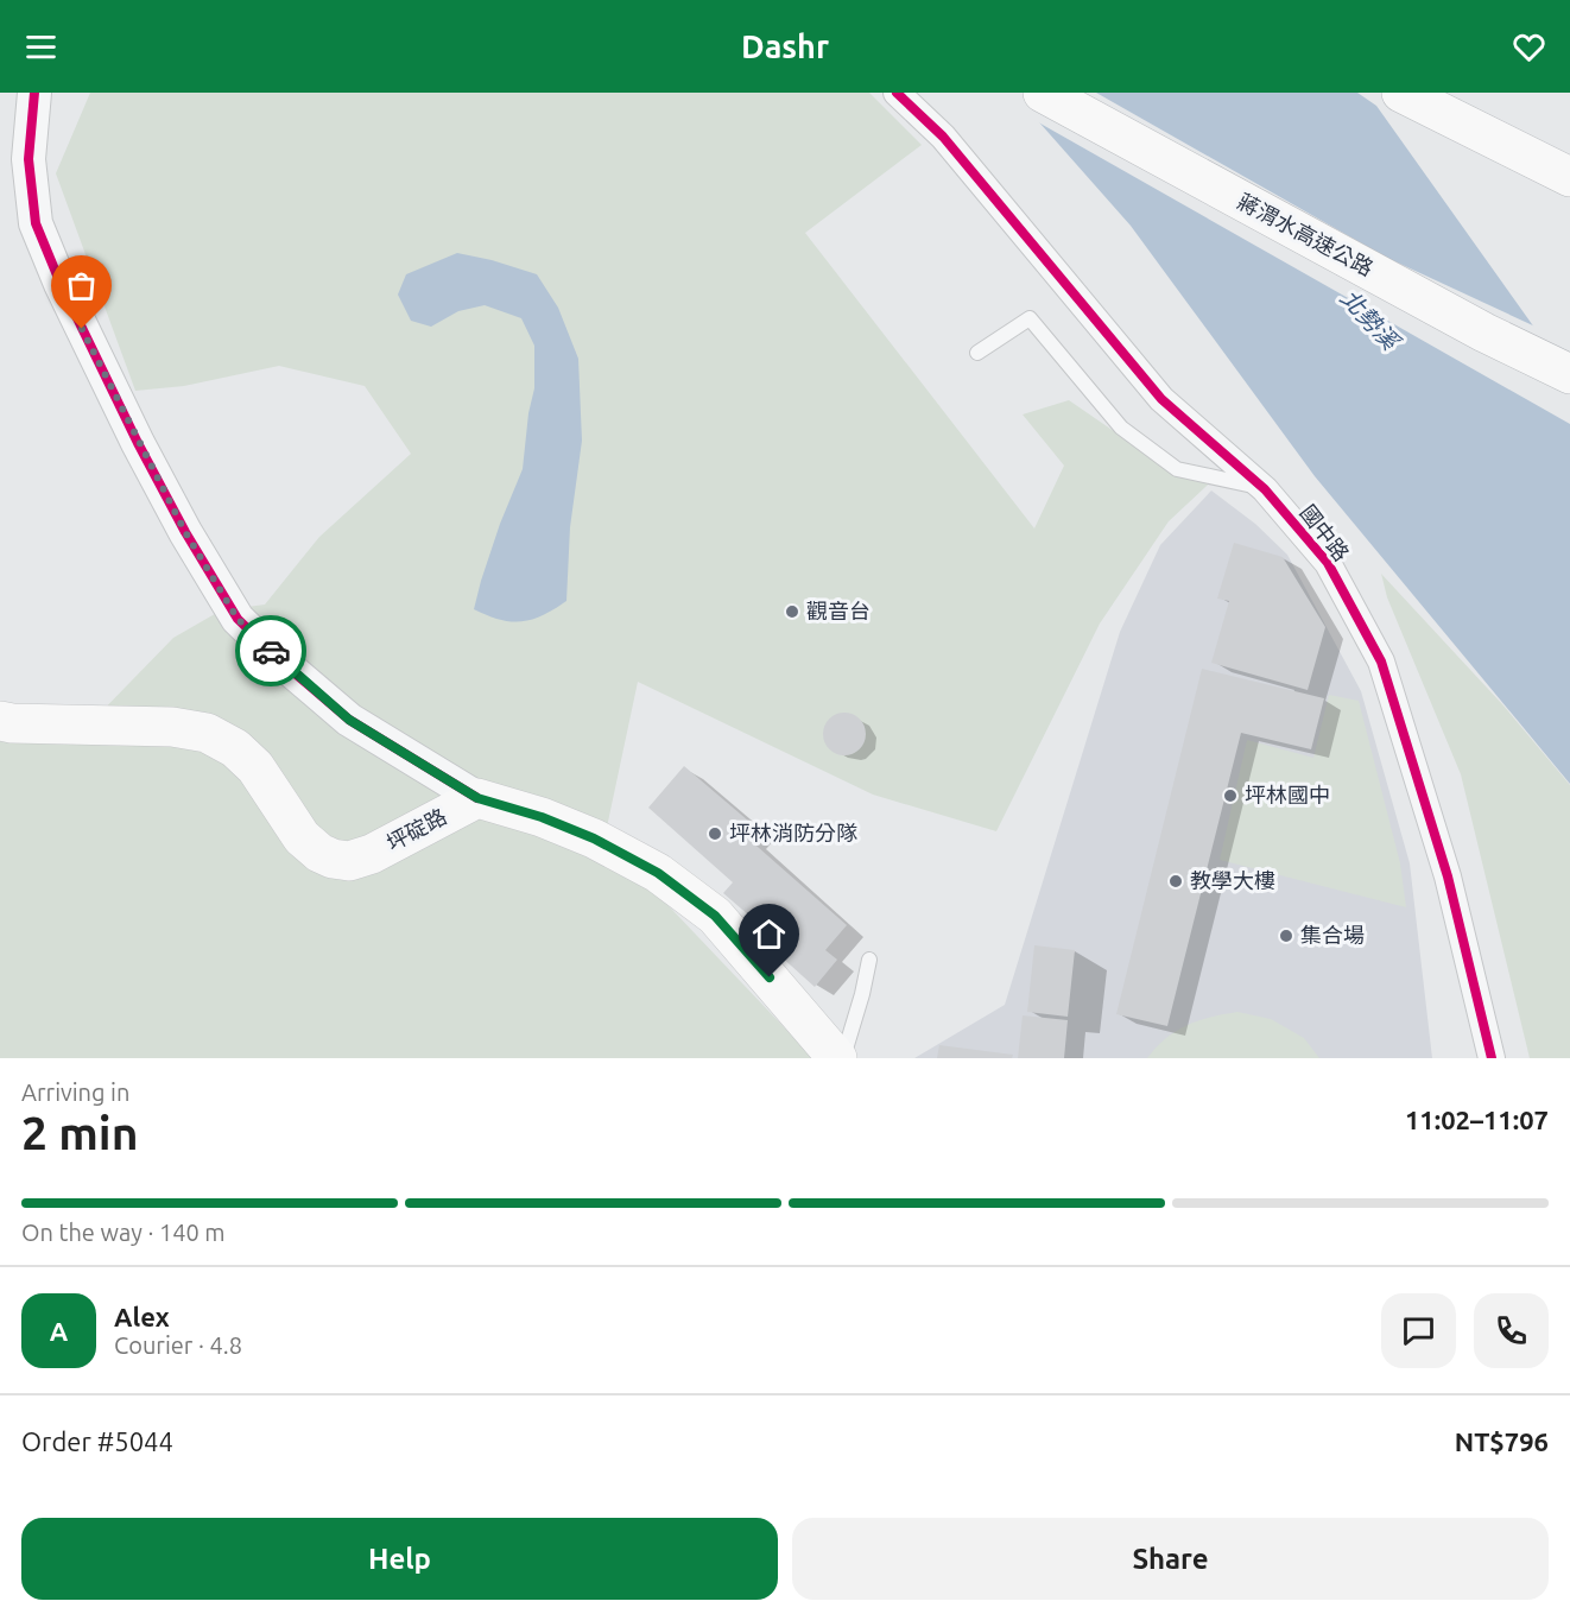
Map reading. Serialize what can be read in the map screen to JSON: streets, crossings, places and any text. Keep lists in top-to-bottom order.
{
  "streets": {
    "main road": ["蔣渭水高速公路", "坪碇路"],
    "street": ["國中路"]
  },
  "water": ["北勢溪"],
  "places": [
    "觀音台",
    "坪林國中",
    "坪林消防分隊",
    "教學大樓",
    "集合場"
  ],
  "page": {
    "header": "Dashr",
    "heading": ["2 min", "Arriving in", "11:02–11:07"],
    "panel": [
      "Alex",
      "Courier · 4.8",
      "Order #5044",
      "NT$796"
    ],
    "bar": "On the way · 140 m",
    "round": "A",
    "buttons": ["Help", "Share"]
  }
}
